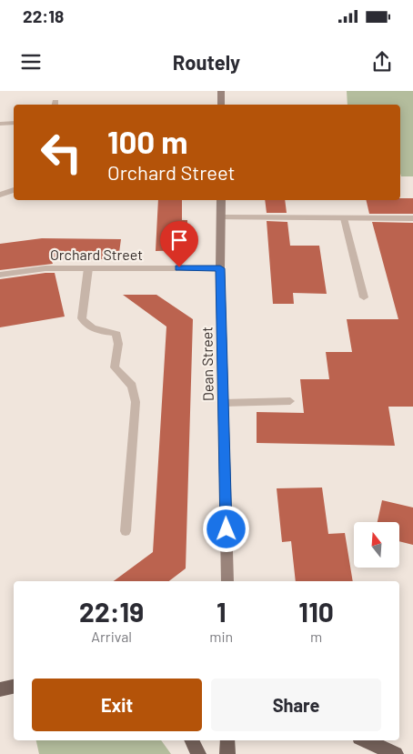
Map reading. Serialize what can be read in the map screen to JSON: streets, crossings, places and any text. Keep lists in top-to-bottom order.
{
  "streets": {
    "main road": ["Dean Street"],
    "street": ["Orchard Street"]
  },
  "crossings": [
    ["Orchard Street", "Dean Street"]
  ],
  "north": "top",
  "page": {
    "status": "22:18",
    "header": "Routely",
    "turn": ["100 m", "Orchard Street"],
    "eta": [
      "22:19",
      "Arrival",
      "1",
      "min",
      "110",
      "m"
    ],
    "buttons": ["Exit", "Share"]
  }
}
